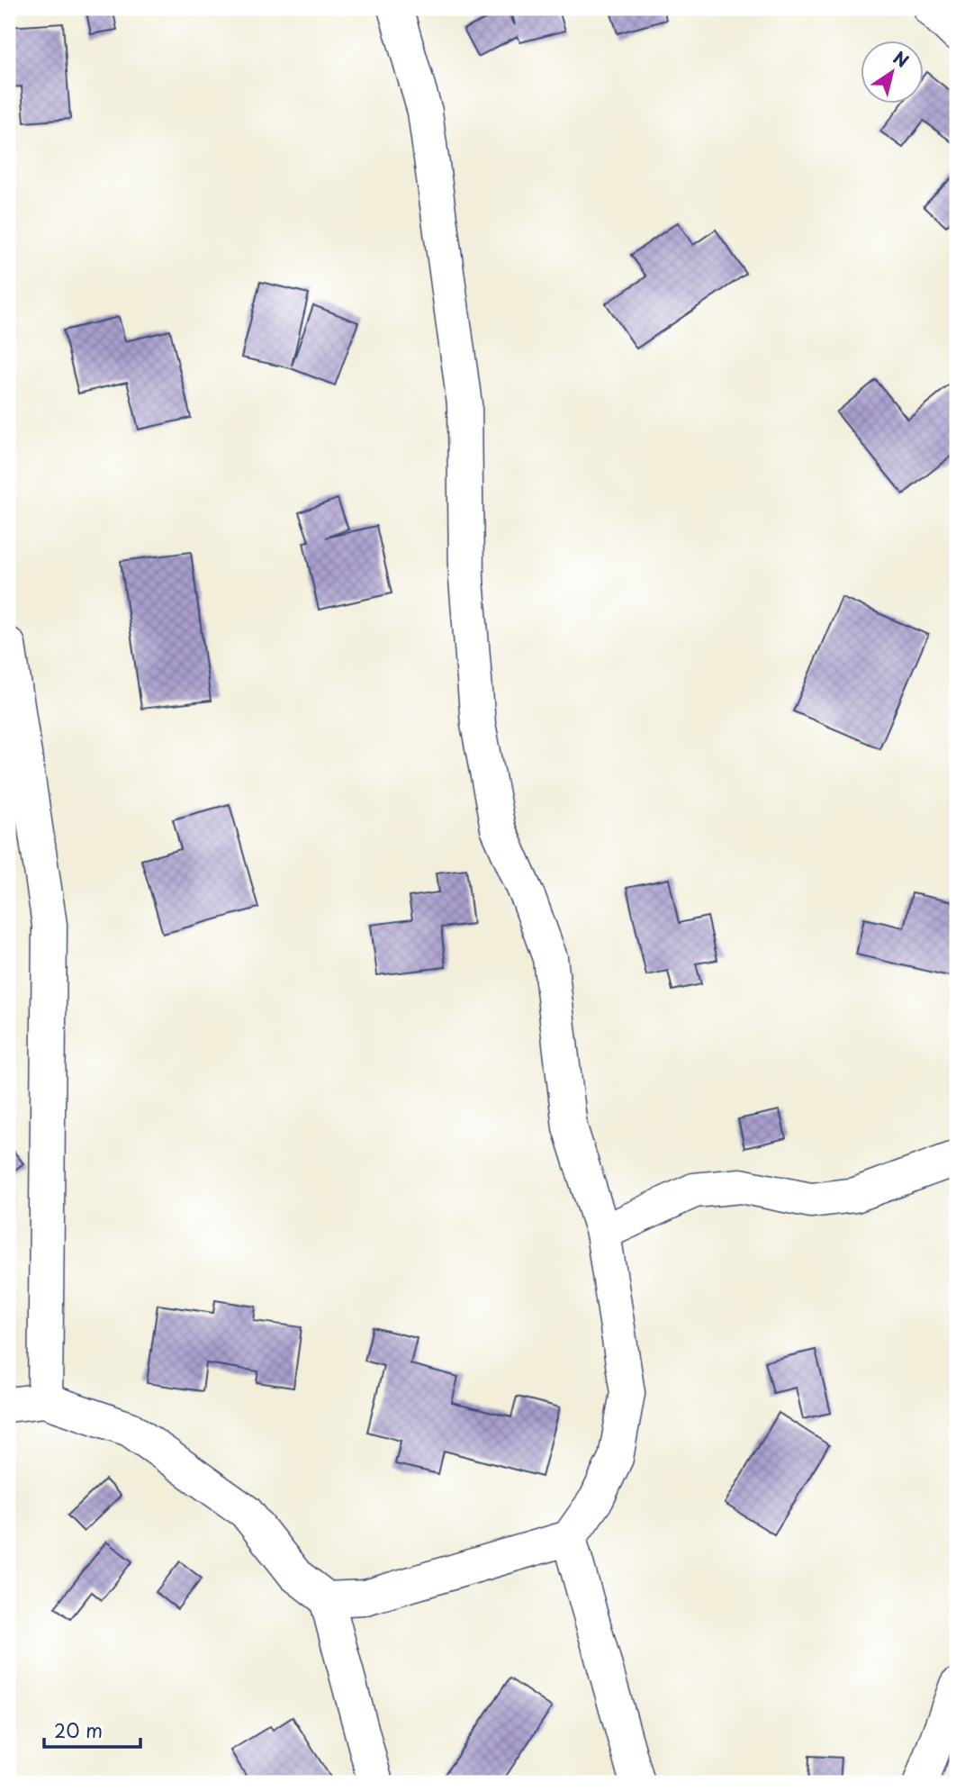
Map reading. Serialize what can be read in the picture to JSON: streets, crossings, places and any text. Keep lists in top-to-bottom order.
{
  "scale_bar": "20 m",
  "north": "top right"
}
